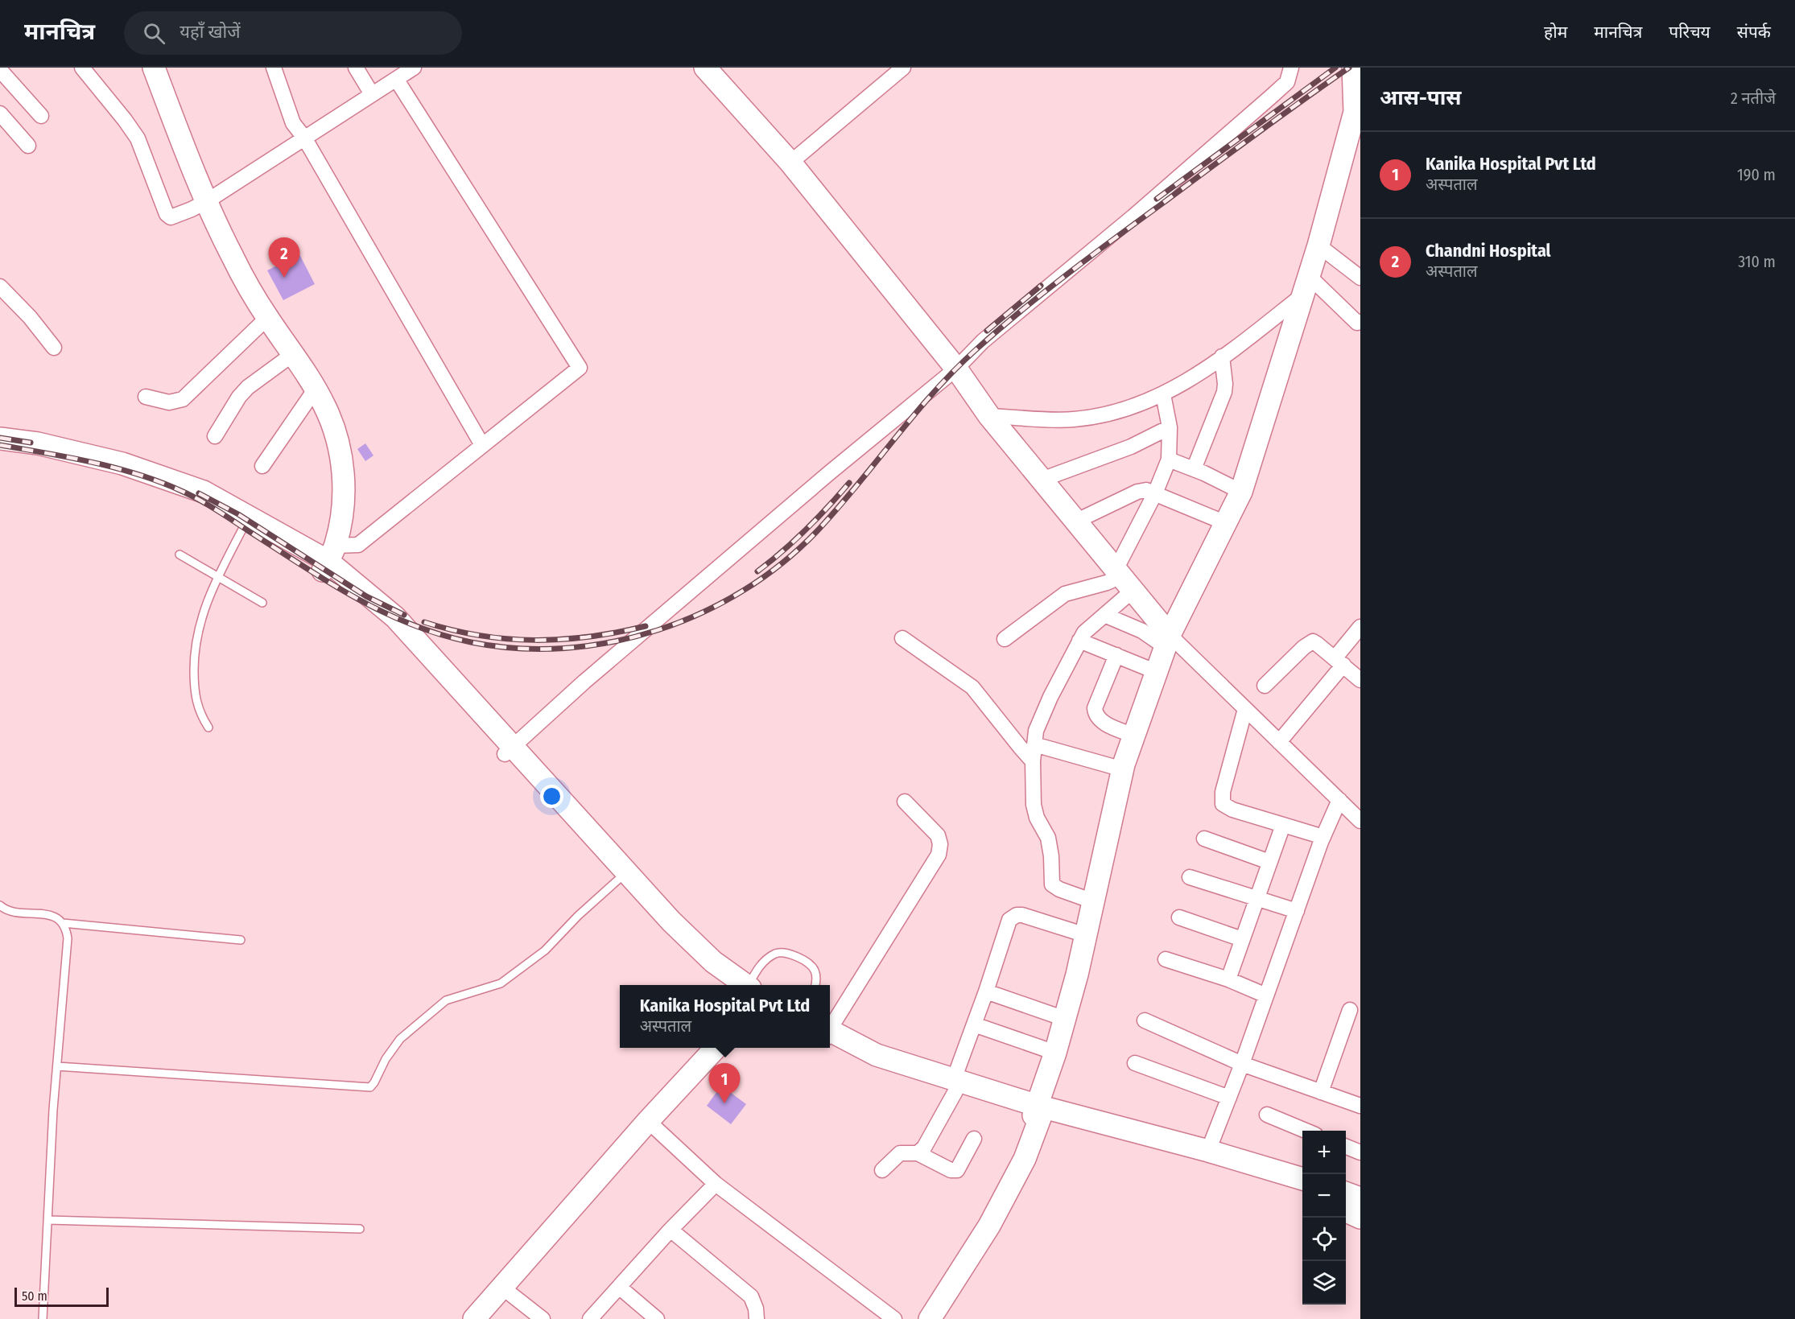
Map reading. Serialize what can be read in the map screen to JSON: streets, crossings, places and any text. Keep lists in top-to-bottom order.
{
  "scale_bar": "50 m",
  "page": {
    "header": "मानचित्र",
    "search": "यहाँ खोजें",
    "nav": [
      "होम",
      "मानचित्र",
      "परिचय",
      "संपर्क"
    ],
    "heading": ["आस-पास", "2 नतीजे"],
    "list": [
      {
        "mark": "1",
        "name": "Kanika Hospital Pvt Ltd",
        "note": "अस्पताल",
        "value": "190 m"
      },
      {
        "mark": "2",
        "name": "Chandni Hospital",
        "note": "अस्पताल",
        "value": "310 m"
      }
    ],
    "pins": ["2", "1"],
    "popup": ["Kanika Hospital Pvt Ltd", "अस्पताल"],
    "map_buttons": ["+", "−"],
    "scale": "50 m"
  }
}
